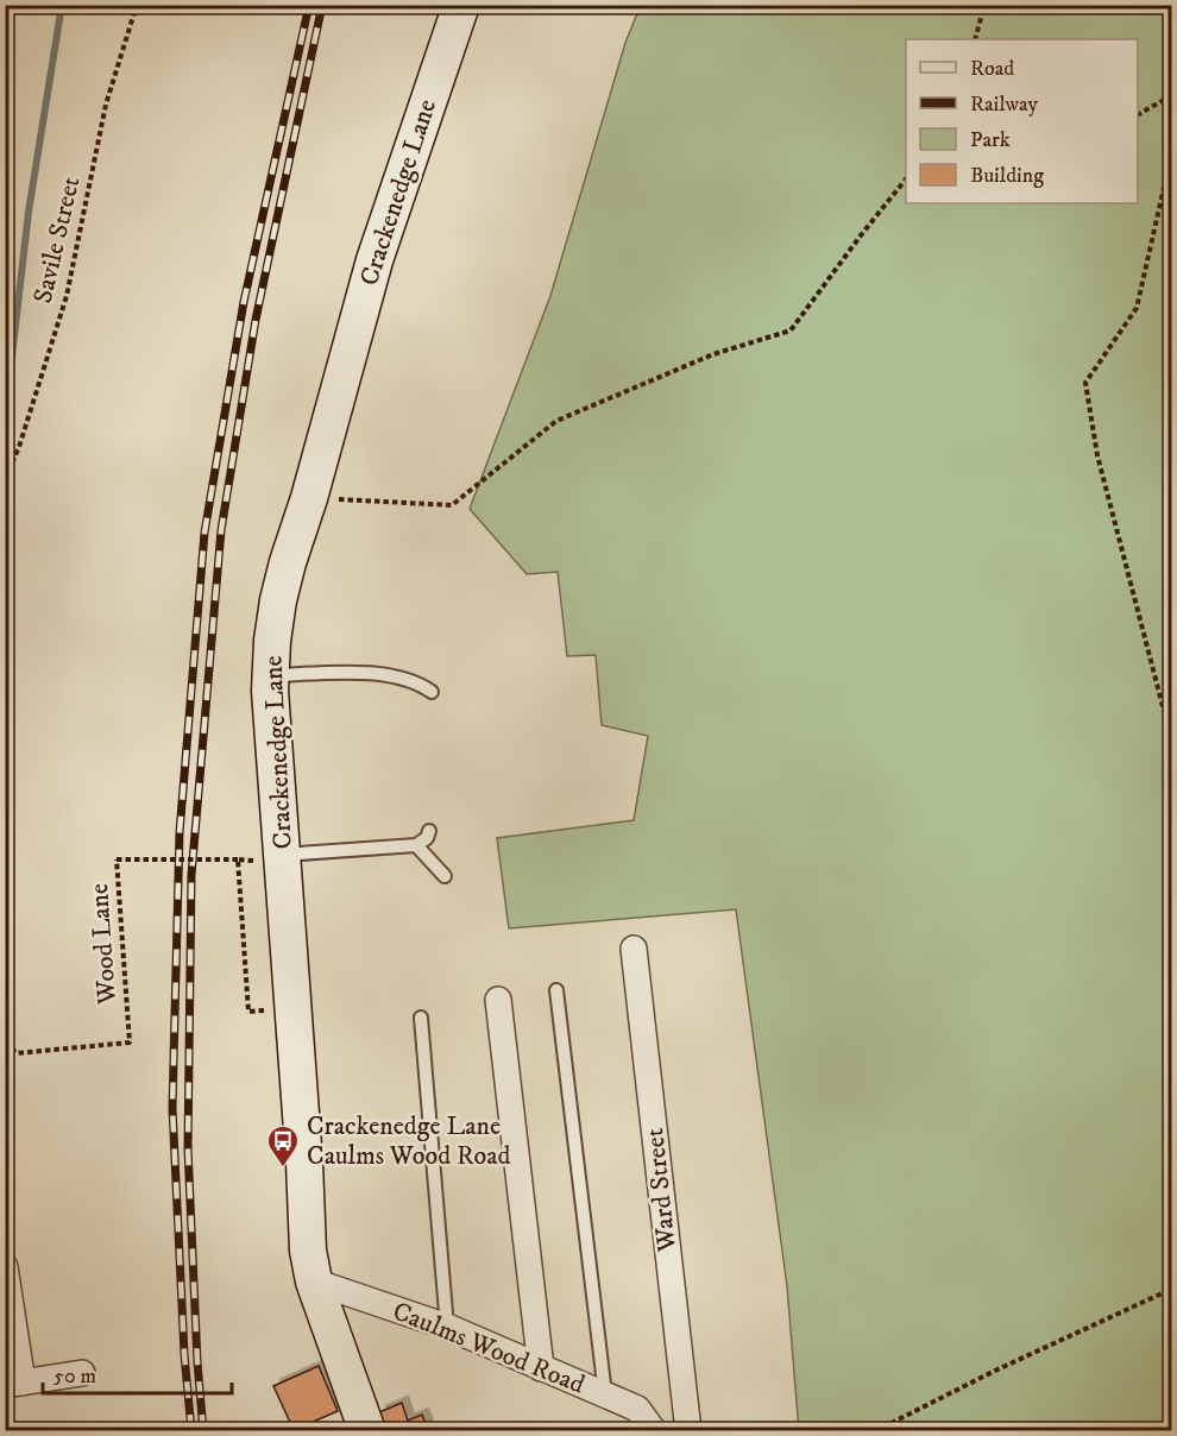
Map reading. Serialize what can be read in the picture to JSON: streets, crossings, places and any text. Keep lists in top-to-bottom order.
{
  "streets": {
    "street": ["Crackenedge Lane", "Ward Street", "Caulms Wood Road"],
    "path": ["Savile Street", "Wood Lane"]
  },
  "crossings": [
    ["Crackenedge Lane", "Wood Lane"],
    ["Crackenedge Lane", "Caulms Wood Road"]
  ],
  "places": {
    "bus stop": ["Crackenedge Lane Caulms Wood Road"]
  },
  "legend": [
    "Road",
    "Railway",
    "Park",
    "Building"
  ],
  "scale_bar": "50 m"
}
